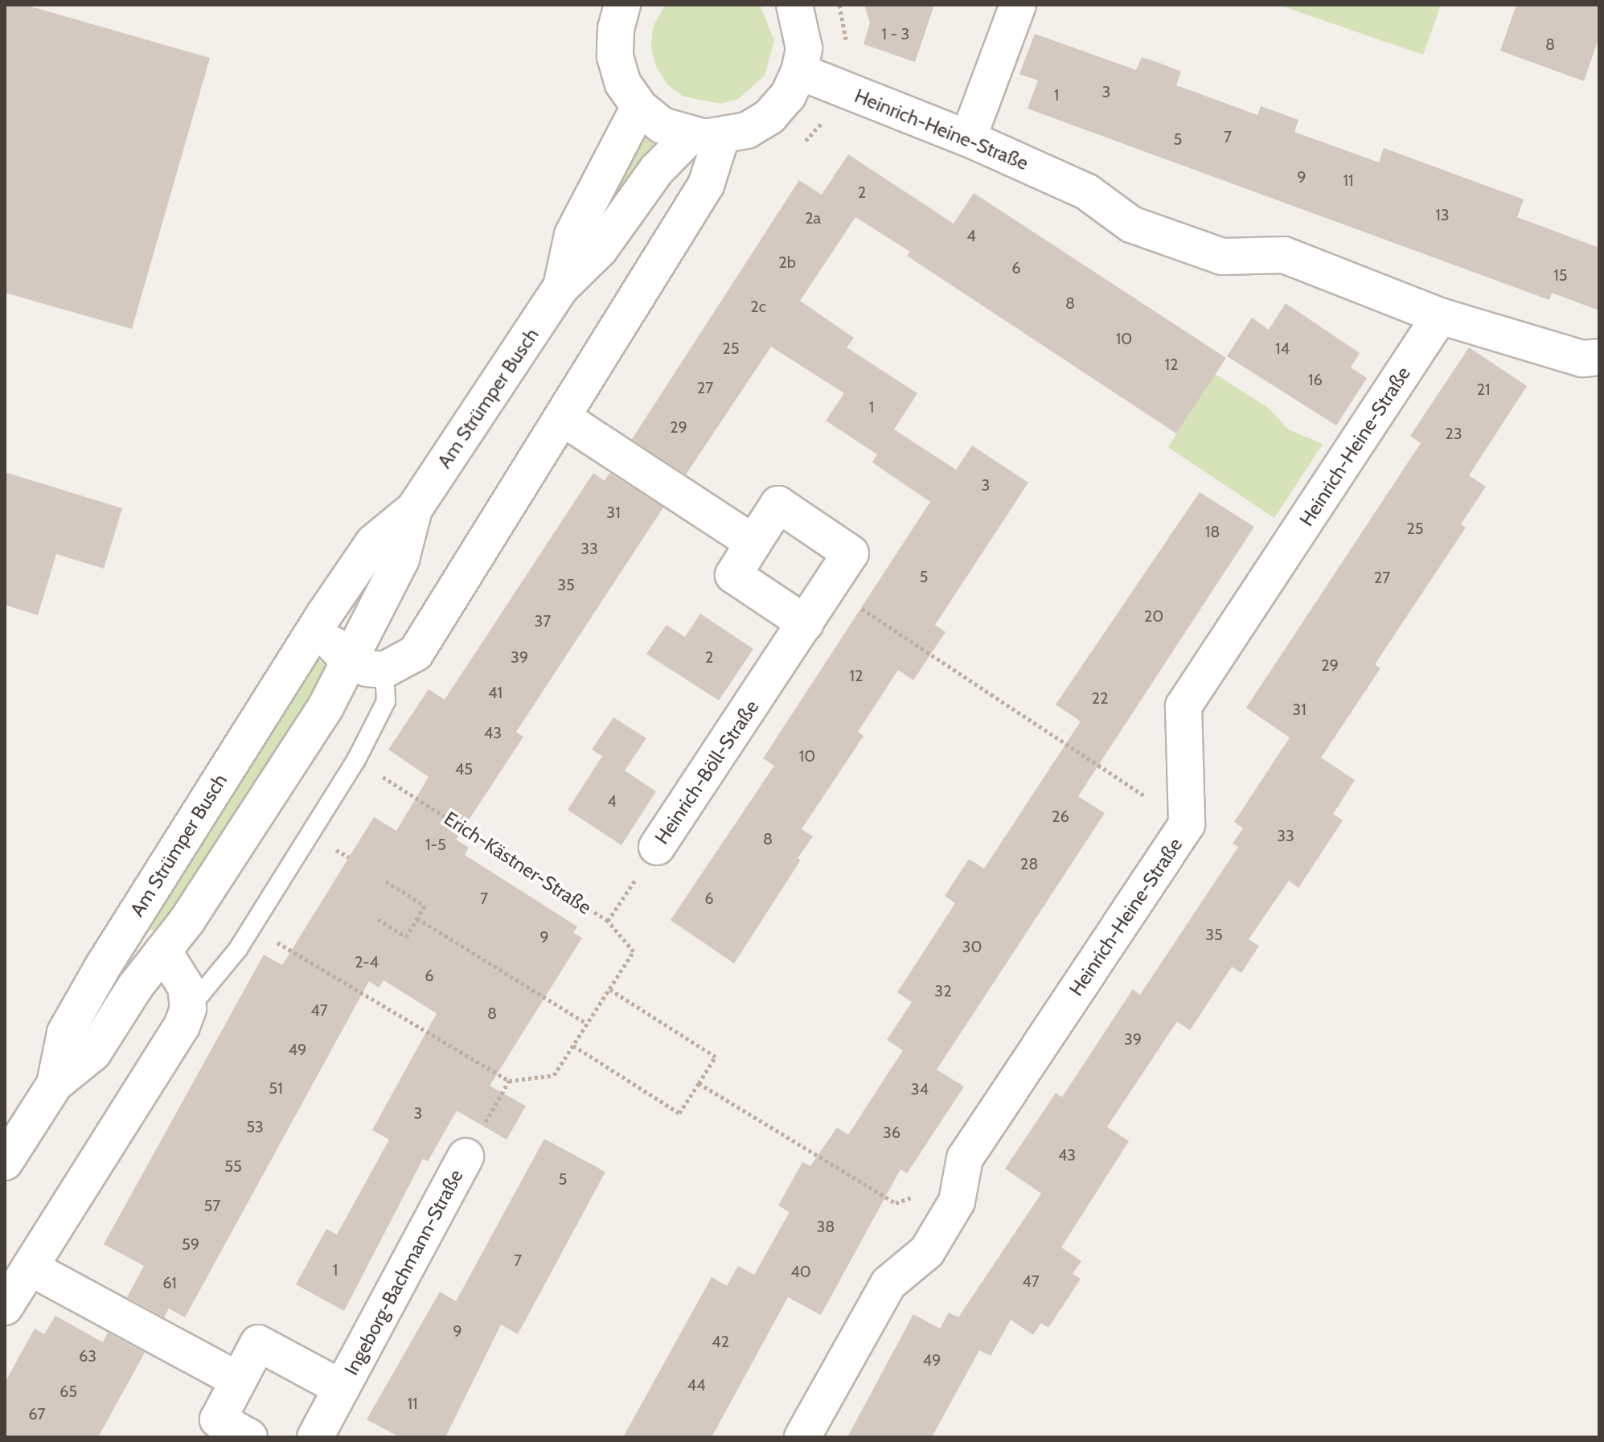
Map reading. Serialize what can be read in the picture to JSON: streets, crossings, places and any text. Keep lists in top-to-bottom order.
{
  "streets": {
    "street": [
      "Heinrich-Heine-Straße",
      "Am Strümper Busch",
      "Heinrich-Böll-Straße",
      "Ingeborg-Bachmann-Straße"
    ],
    "path": ["Erich-Kästner-Straße"]
  },
  "crossings": [
    ["Heinrich-Böll-Straße", "Erich-Kästner-Straße"]
  ],
  "house_numbers": [
    "1 - 3",
    "8",
    "3",
    "1",
    "7",
    "5",
    "9",
    "11",
    "2",
    "13",
    "2a",
    "4",
    "2b",
    "6",
    "15",
    "8",
    "2c",
    "10",
    "25",
    "14",
    "12",
    "16",
    "27",
    "21",
    "1",
    "29",
    "23",
    "3",
    "31",
    "25",
    "18",
    "33",
    "5",
    "27",
    "35",
    "20",
    "37",
    "39",
    "2",
    "29",
    "12",
    "41",
    "22",
    "31",
    "43",
    "10",
    "45",
    "4",
    "26",
    "33",
    "8",
    "1-5",
    "28",
    "7",
    "6",
    "35",
    "9",
    "30",
    "2-4",
    "6",
    "32",
    "47",
    "8",
    "39",
    "49",
    "51",
    "34",
    "3",
    "53",
    "36",
    "43",
    "55",
    "5",
    "57",
    "38",
    "59",
    "7",
    "1",
    "40",
    "47",
    "61",
    "9",
    "42",
    "63",
    "49",
    "44",
    "65",
    "11",
    "67"
  ]
}
